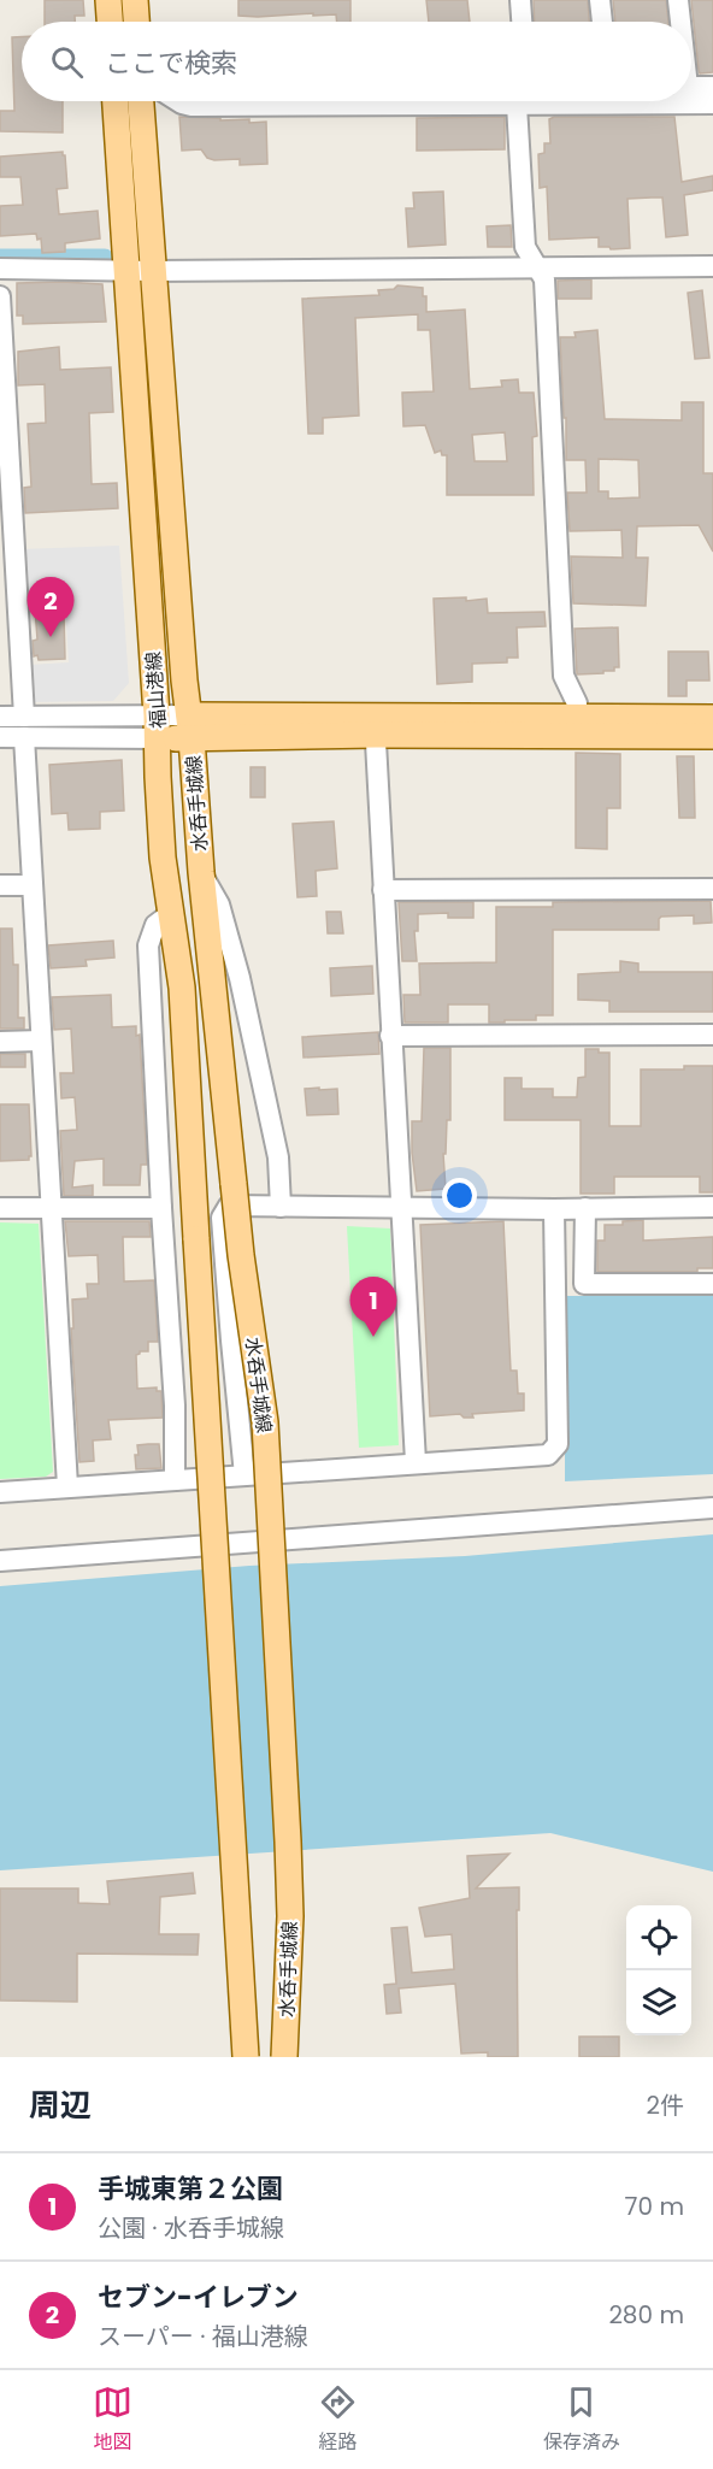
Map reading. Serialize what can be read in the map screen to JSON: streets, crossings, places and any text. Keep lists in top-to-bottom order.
{
  "streets": {
    "main road": ["福山港線", "水呑手城線"]
  },
  "crossings": [
    ["福山港線", "水呑手城線"]
  ],
  "page": {
    "search": "ここで検索",
    "pins": ["2", "1"],
    "heading": ["周辺", "2件"],
    "list": [
      {
        "mark": "1",
        "name": "手城東第２公園",
        "note": "公園 · 水呑手城線",
        "value": "70 m"
      },
      {
        "mark": "2",
        "name": "セブン-イレブン",
        "note": "スーパー · 福山港線",
        "value": "280 m"
      }
    ],
    "nav": ["地図", "経路", "保存済み"]
  }
}
